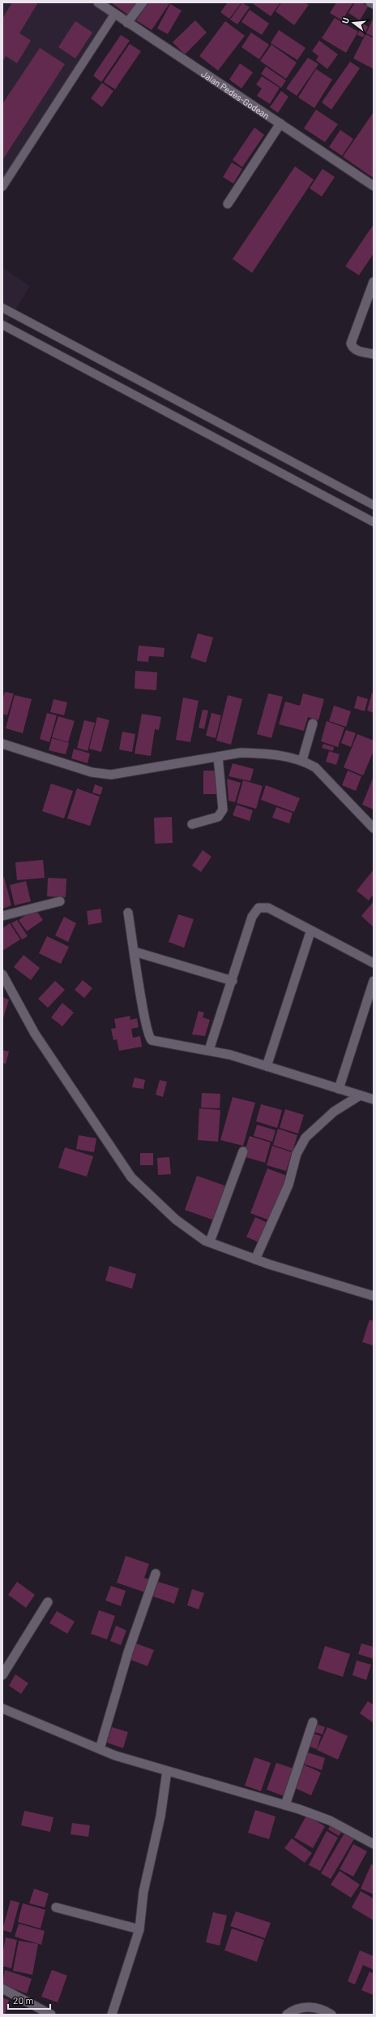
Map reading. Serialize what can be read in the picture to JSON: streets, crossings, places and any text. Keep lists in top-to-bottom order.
{
  "streets": {
    "street": ["Jalan Pedes-Godean"]
  },
  "scale_bar": "20 m",
  "north": "left"
}
